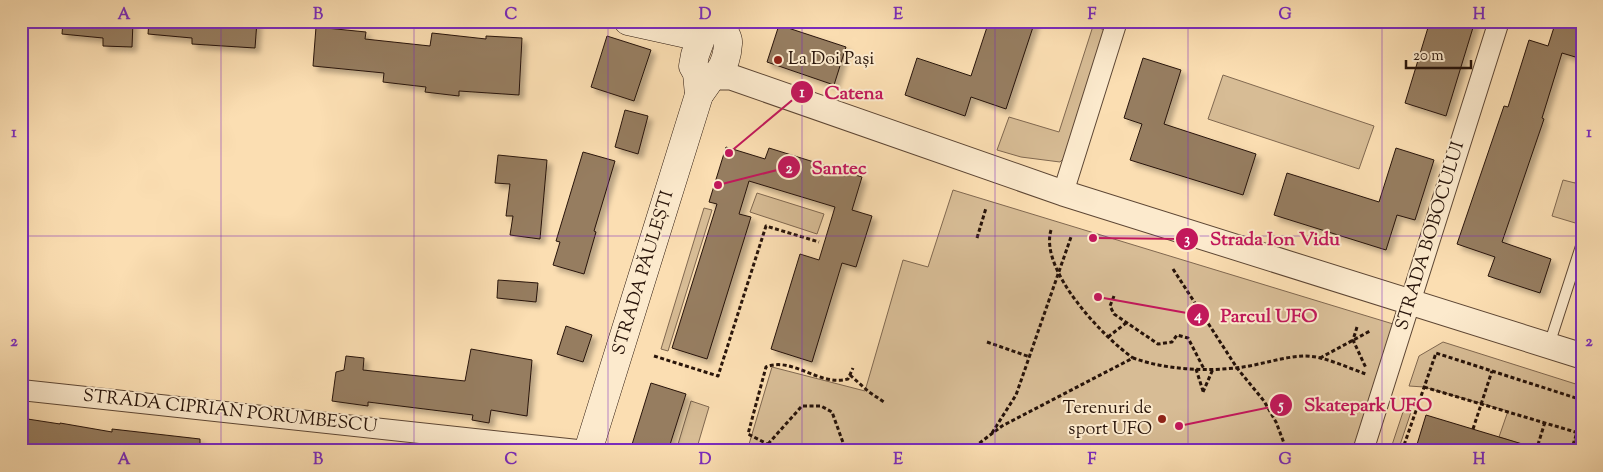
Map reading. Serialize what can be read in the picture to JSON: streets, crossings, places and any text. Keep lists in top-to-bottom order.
{
  "streets": {
    "main road": ["STRADA PĂULEȘTI"],
    "street": ["STRADA BOBOCULUI", "STRADA CIPRIAN PORUMBESCU"]
  },
  "crossings": [
    ["STRADA PĂULEȘTI", "STRADA CIPRIAN PORUMBESCU"]
  ],
  "places": [
    "La Doi Pași",
    "Catena",
    "Santec",
    "Strada Ion Vidu",
    "Parcul UFO",
    "Terenuri de sport UFO",
    "Skatepark UFO"
  ],
  "scale_bar": "20 m",
  "grid": {
    "columns": [
      "A",
      "B",
      "C",
      "D",
      "E",
      "F",
      "G",
      "H"
    ],
    "rows": ["1", "2"]
  }
}
